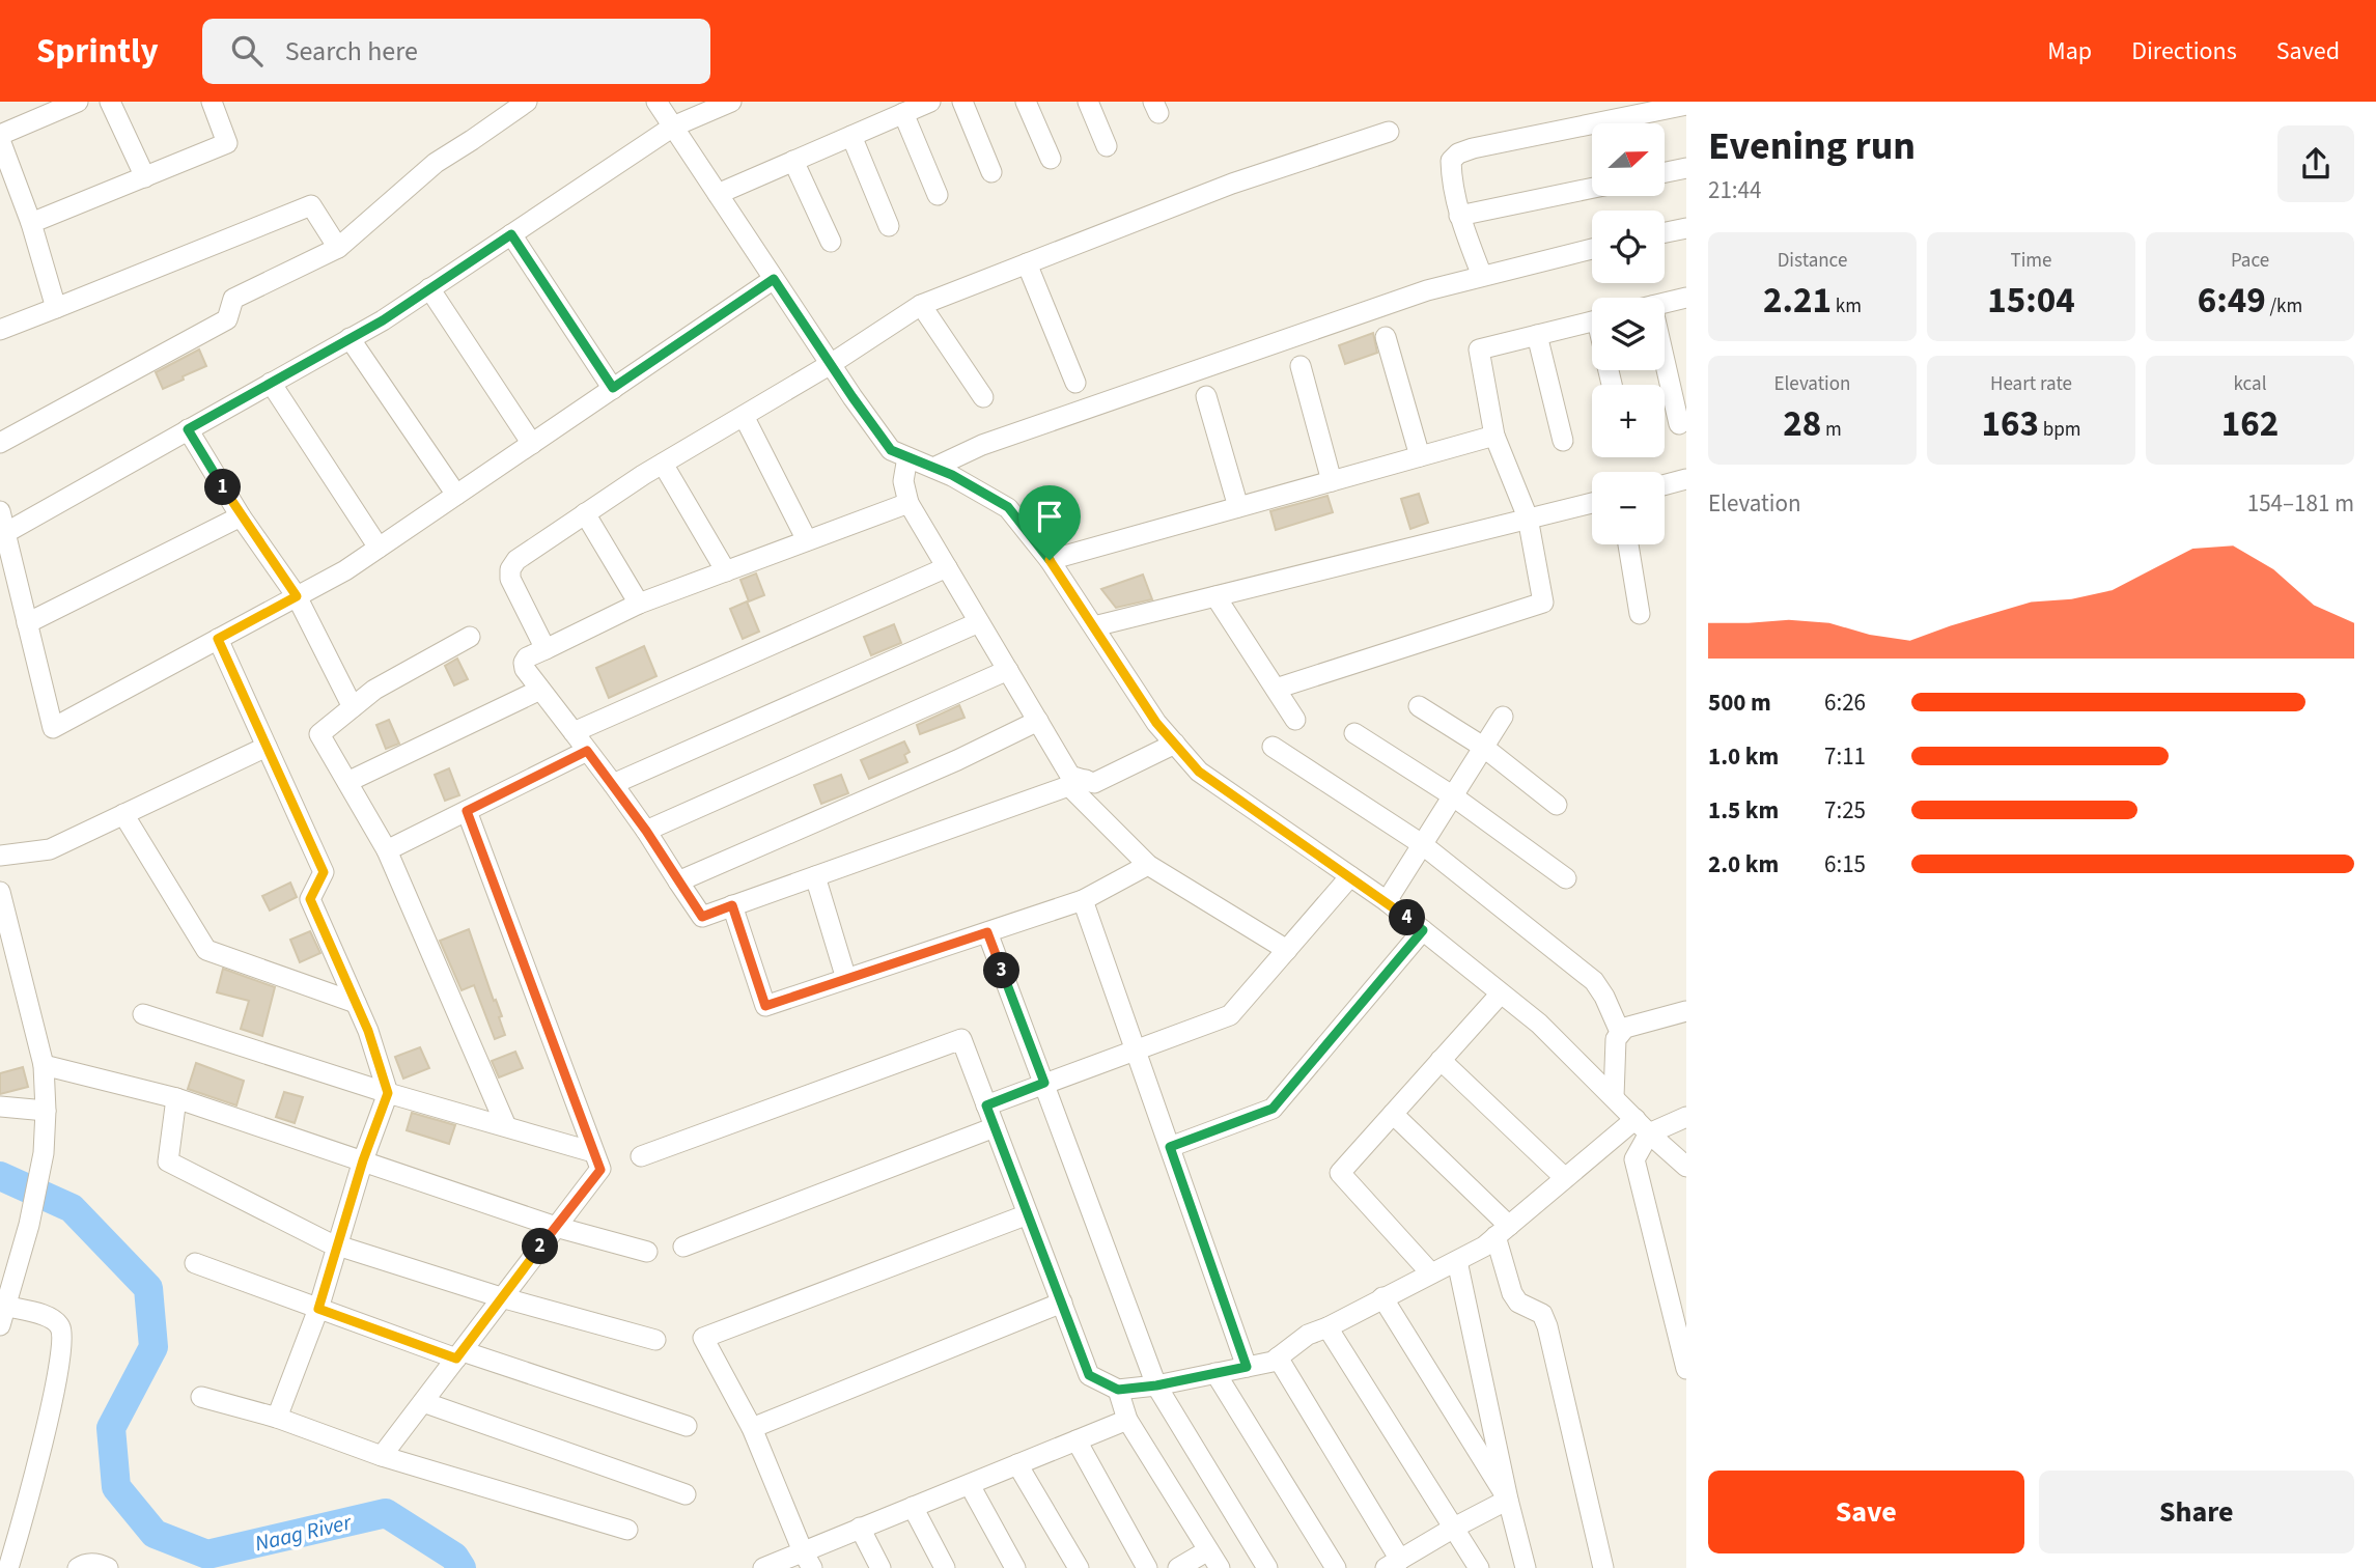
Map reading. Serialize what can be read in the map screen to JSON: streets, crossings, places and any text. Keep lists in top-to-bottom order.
{
  "water": ["Naag River"],
  "north": "right",
  "page": {
    "header": "Sprintly",
    "search": "Search here",
    "nav": ["Map", "Directions", "Saved"],
    "heading": ["Evening run", "21:44"],
    "map_buttons": ["+", "−"],
    "stats": [
      ["Distance", "2.21 km"],
      ["Time", "15:04"],
      ["Pace", "6:49 /km"],
      ["Elevation", "28 m"],
      ["Heart rate", "163 bpm"],
      ["kcal", "162"]
    ],
    "pins": [
      "1",
      "4",
      "3",
      "2"
    ],
    "chart": ["Elevation", "154–181 m"],
    "list": [
      {
        "name": "500 m",
        "note": "6:26"
      },
      {
        "name": "1.0 km",
        "note": "7:11"
      },
      {
        "name": "1.5 km",
        "note": "7:25"
      },
      {
        "name": "2.0 km",
        "note": "6:15"
      }
    ],
    "buttons": ["Save", "Share"]
  }
}
